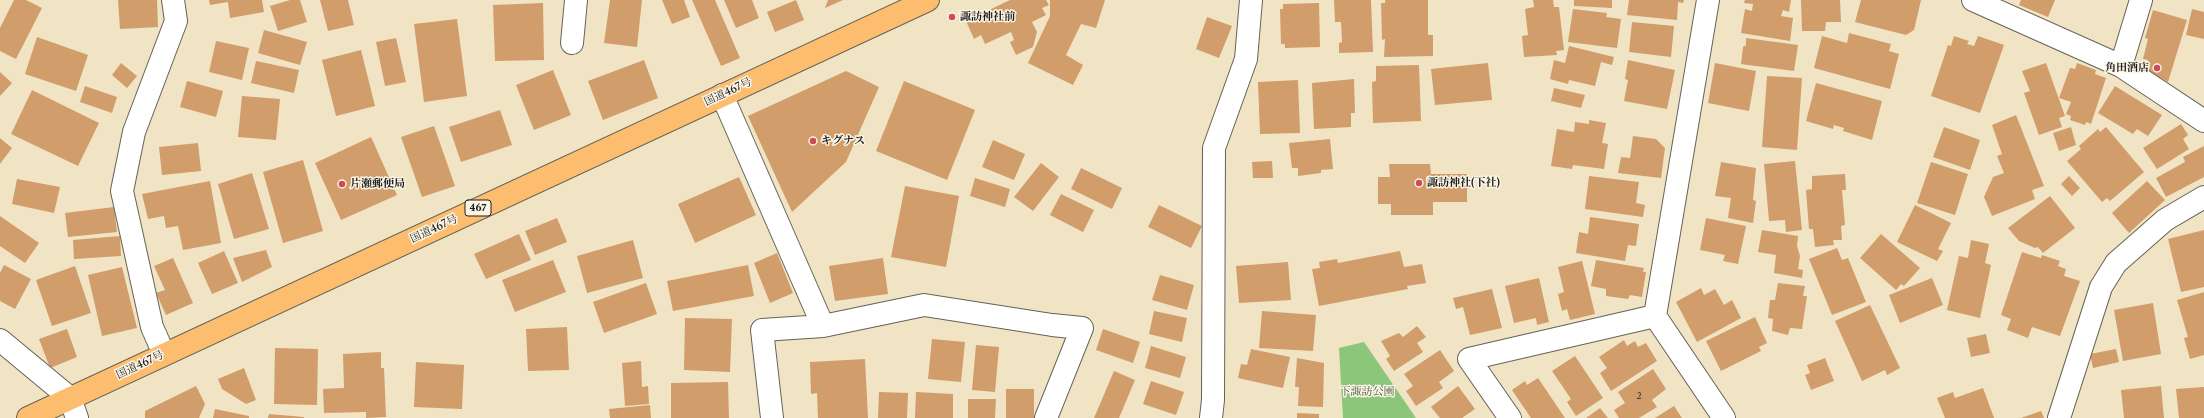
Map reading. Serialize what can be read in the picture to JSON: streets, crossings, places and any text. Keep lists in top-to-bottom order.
{
  "streets": {
    "highway": ["国道467号", "467"]
  },
  "parks": ["下諏訪公園"],
  "places": [
    "諏訪神社前",
    "角田酒店",
    "キグナス",
    "諏訪神社(下社)",
    "片瀬郵便局"
  ],
  "house_numbers": ["2"]
}
